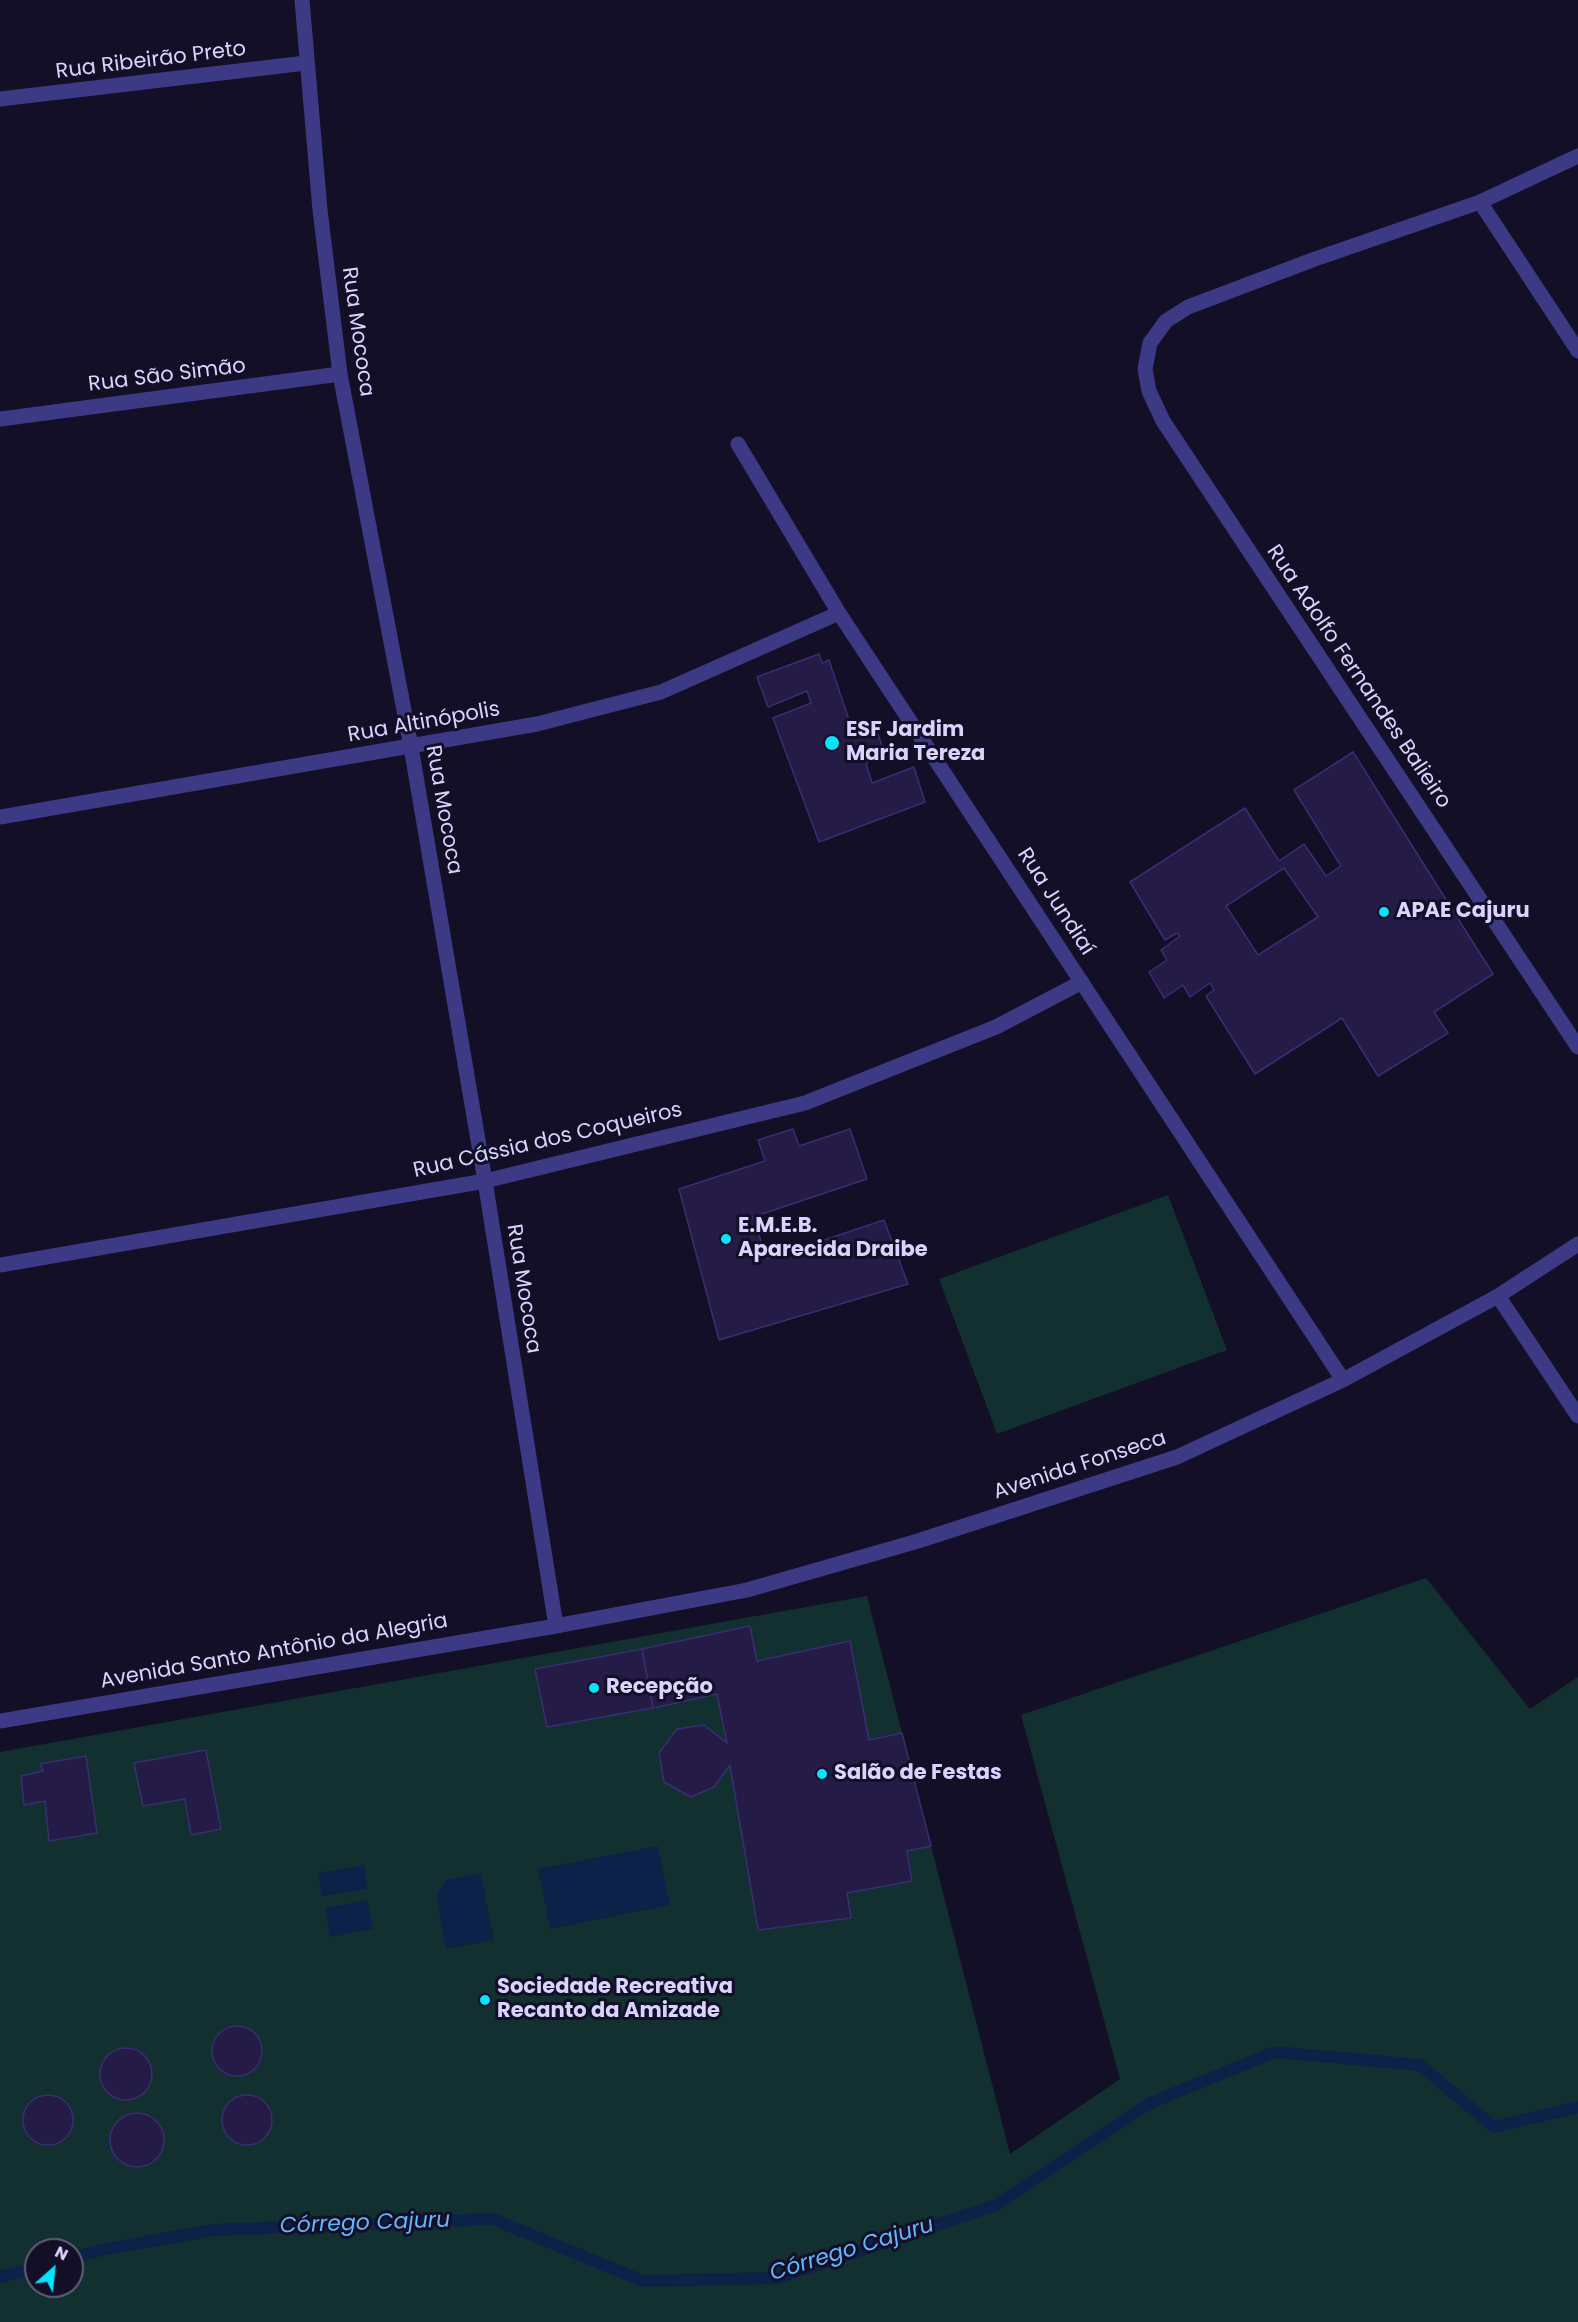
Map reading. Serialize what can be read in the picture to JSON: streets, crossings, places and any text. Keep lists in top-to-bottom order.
{
  "streets": {
    "street": [
      "Rua Ribeirão Preto",
      "Rua Mococa",
      "Rua São Simão",
      "Rua Adolfo Fernandes Balieiro",
      "Rua Altinópolis",
      "Rua Jundiaí",
      "Rua Cássia dos Coqueiros",
      "Avenida Fonseca",
      "Avenida Santo Antônio da Alegria"
    ]
  },
  "crossings": [
    ["Rua Ribeirão Preto", "Rua Mococa"],
    ["Rua Mococa", "Rua São Simão"],
    ["Rua Mococa", "Rua Altinópolis"],
    ["Rua Mococa", "Rua Cássia dos Coqueiros"],
    ["Rua Mococa", "Avenida Fonseca"],
    ["Rua Mococa", "Avenida Santo Antônio da Alegria"],
    ["Rua Altinópolis", "Rua Jundiaí"],
    ["Rua Jundiaí", "Rua Cássia dos Coqueiros"],
    ["Rua Jundiaí", "Avenida Fonseca"],
    ["Avenida Fonseca", "Avenida Santo Antônio da Alegria"]
  ],
  "water": ["Córrego Cajuru"],
  "places": [
    "ESF Jardim Maria Tereza",
    "APAE Cajuru",
    "E.M.E.B. Aparecida Draibe",
    "Recepção",
    "Salão de Festas",
    "Sociedade Recreativa Recanto da Amizade"
  ],
  "north": "top right"
}
